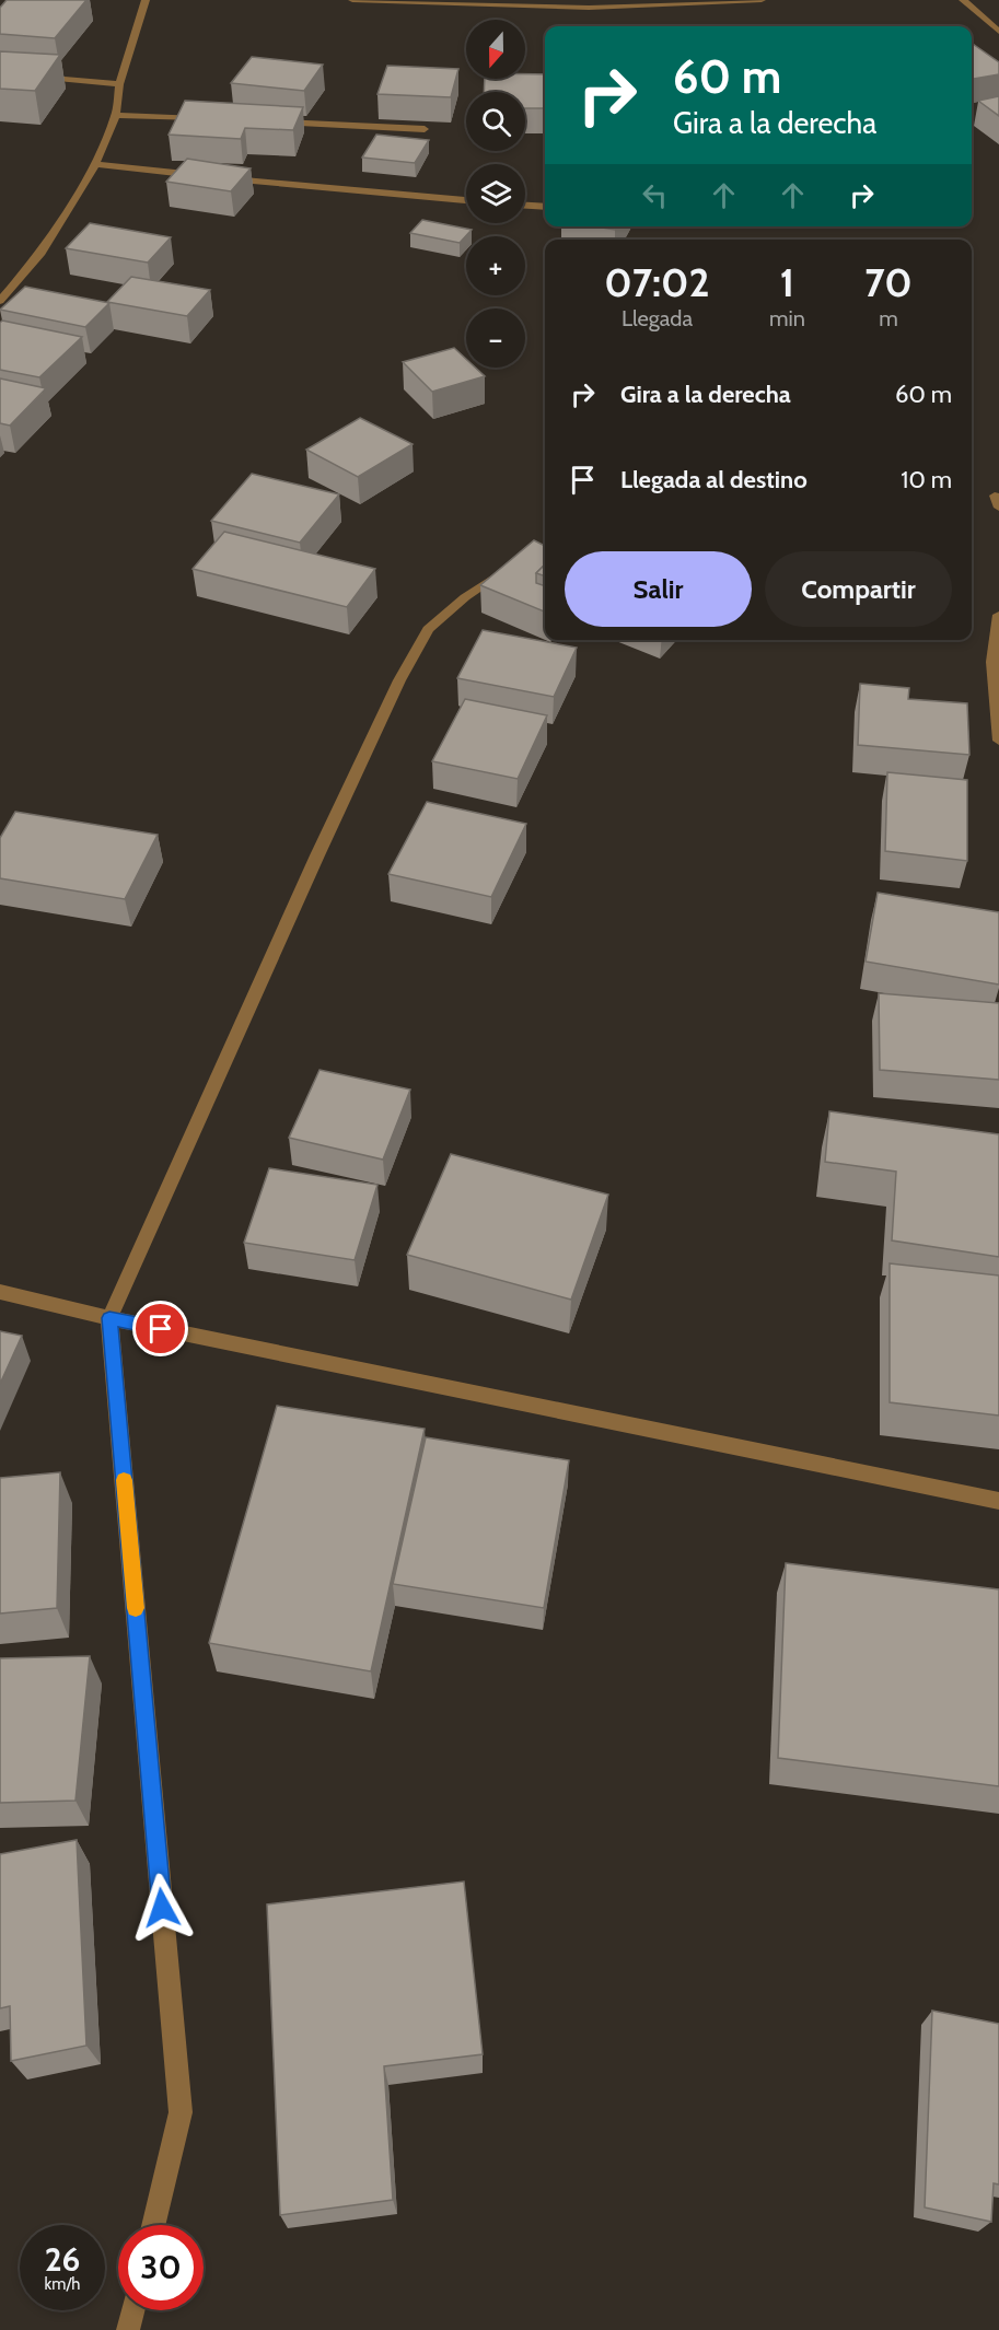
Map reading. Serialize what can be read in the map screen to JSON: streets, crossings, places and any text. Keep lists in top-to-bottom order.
{
  "north": "bottom",
  "page": {
    "map_buttons": ["+", "−"],
    "turn": ["60 m", "Gira a la derecha"],
    "eta": [
      "07:02",
      "Llegada",
      "1",
      "min",
      "70",
      "m"
    ],
    "list": [
      {
        "name": "Gira a la derecha",
        "value": "60 m"
      },
      {
        "name": "Llegada al destino",
        "value": "10 m"
      }
    ],
    "buttons": ["Salir", "Compartir"],
    "speed": "26 km/h",
    "limit": "30"
  }
}
